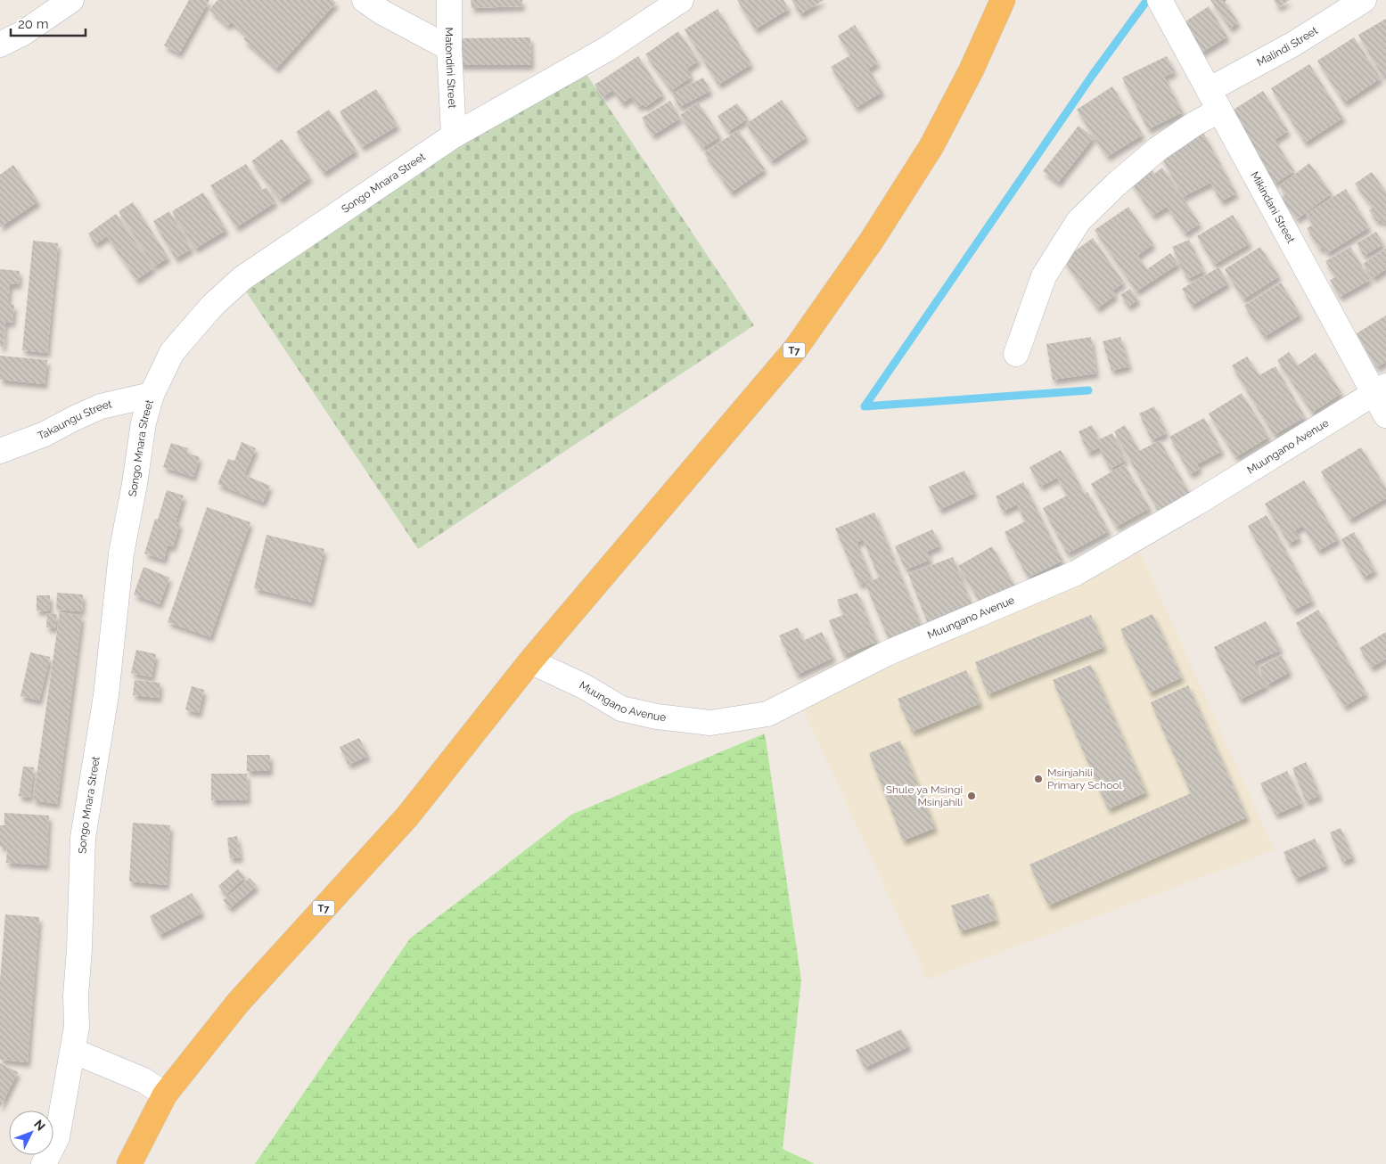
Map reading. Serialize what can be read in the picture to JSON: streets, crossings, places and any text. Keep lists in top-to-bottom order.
{
  "streets": {
    "highway": ["T7"],
    "street": [
      "Malindi Street",
      "Matondini Street",
      "Songo Mnara Street",
      "Mikindani Street",
      "Takaungu Street",
      "Muungano Avenue"
    ]
  },
  "crossings": [
    ["Malindi Street", "Mikindani Street"],
    ["Matondini Street", "Songo Mnara Street"],
    ["Songo Mnara Street", "Takaungu Street"],
    ["Mikindani Street", "Muungano Avenue"],
    ["T7", "Muungano Avenue"]
  ],
  "places": ["Msinjahili Primary School", "Shule ya Msingi Msinjahili"],
  "scale_bar": "20 m",
  "north": "top right"
}
